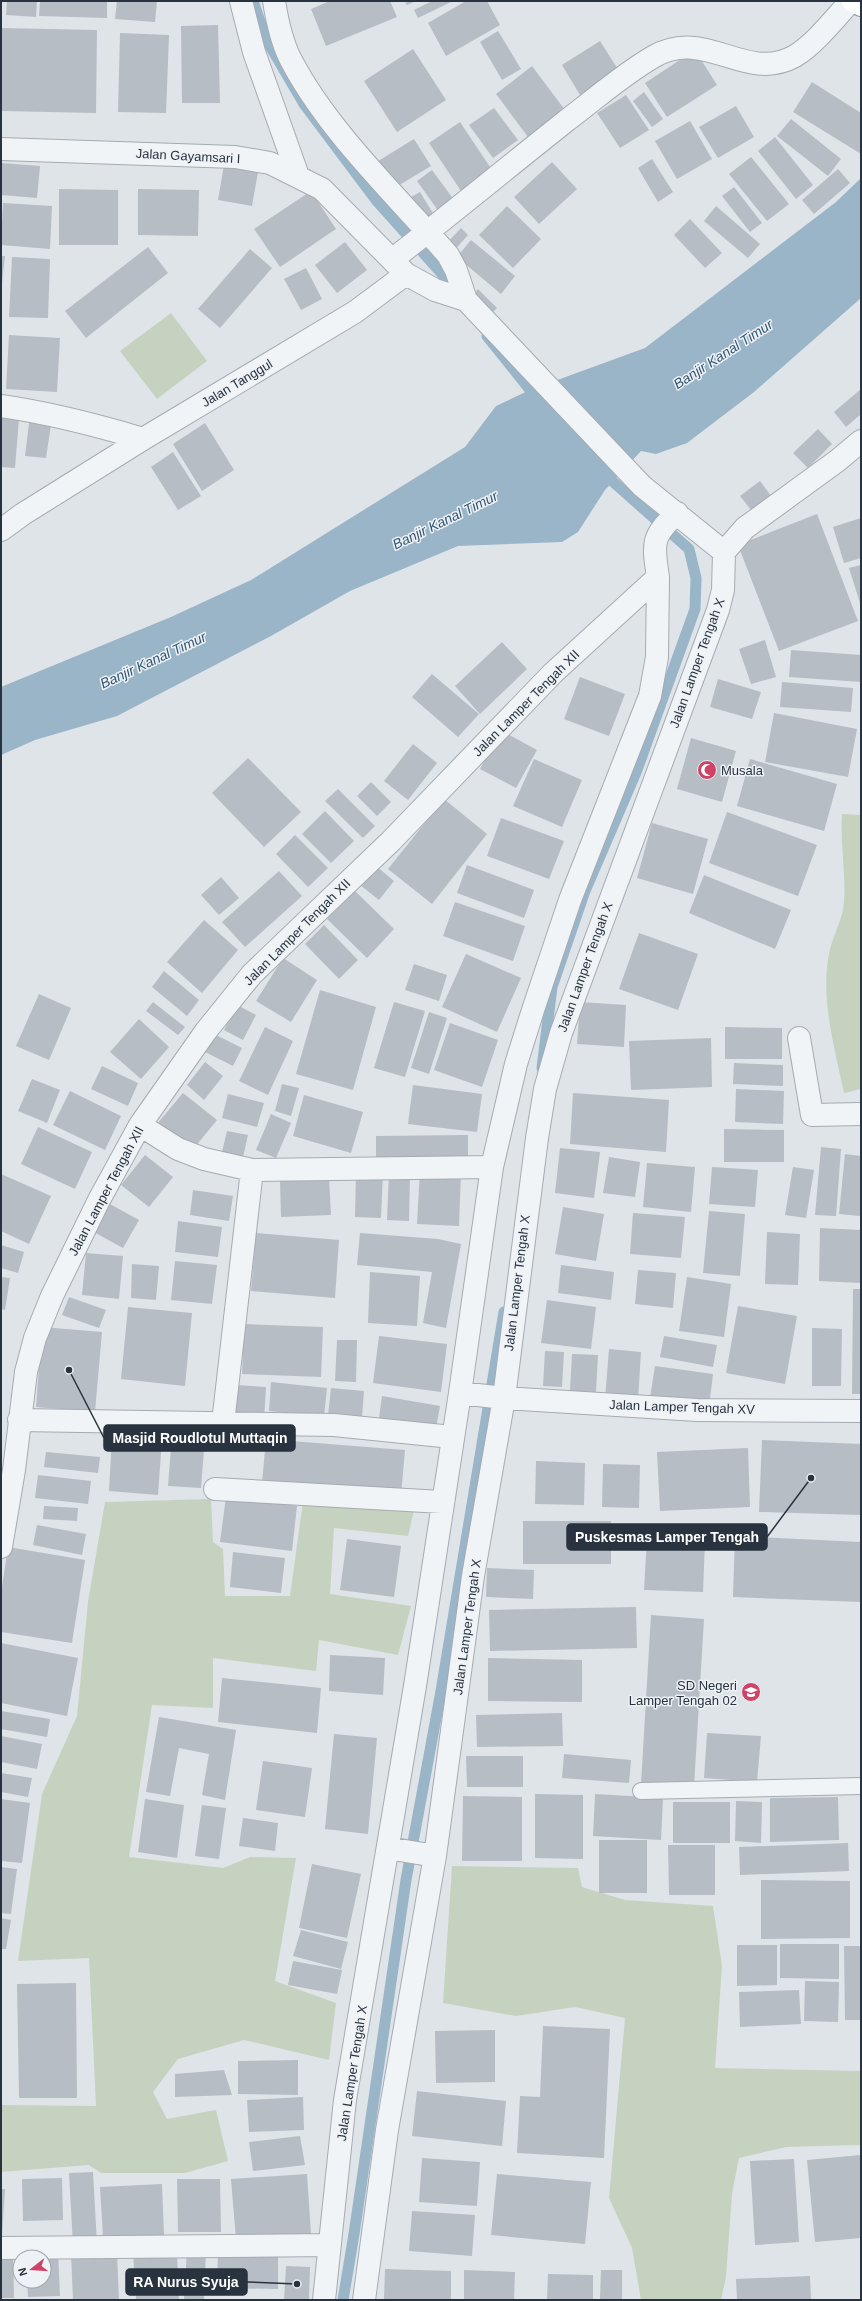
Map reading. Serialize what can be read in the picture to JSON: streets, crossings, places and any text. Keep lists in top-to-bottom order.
{
  "streets": {
    "street": [
      "Jalan Gayamsari I",
      "Jalan Tanggul",
      "Jalan Lamper Tengah X",
      "Jalan Lamper Tengah XII",
      "Jalan Lamper Tengah XV"
    ]
  },
  "crossings": [
    ["Jalan Gayamsari I", "Jalan Tanggul"],
    ["Jalan Lamper Tengah X", "Jalan Lamper Tengah XII"],
    ["Jalan Lamper Tengah X", "Jalan Lamper Tengah XV"]
  ],
  "water": ["Banjir Kanal Timur"],
  "places": {
    "mosque": ["Musala"],
    "other": ["Masjid Roudlotul Muttaqin", "Puskesmas Lamper Tengah", "RA Nurus Syuja"],
    "school or university": ["SD Negeri Lamper Tengah 02"]
  },
  "north": "left"
}
